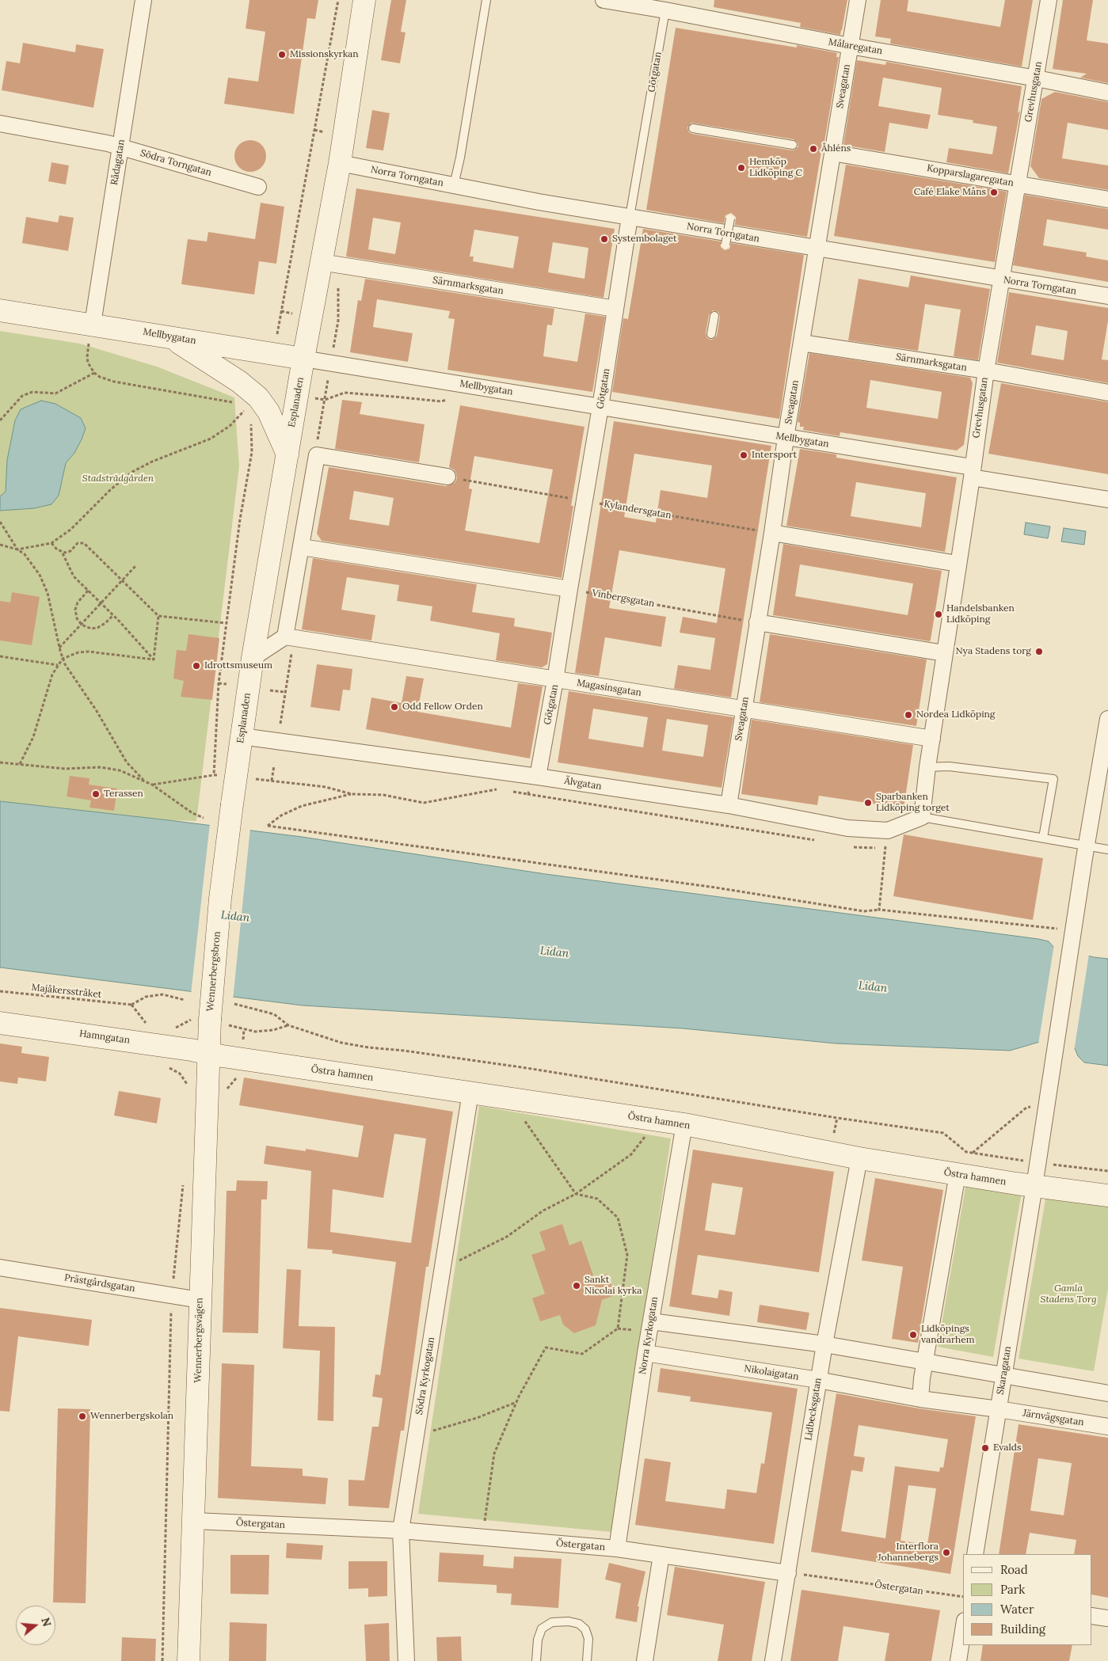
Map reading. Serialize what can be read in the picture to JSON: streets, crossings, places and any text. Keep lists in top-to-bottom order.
{
  "streets": {
    "main road": [
      "Mellbygatan",
      "Esplanaden",
      "Wennerbergsbron",
      "Hamngatan",
      "Östra hamnen",
      "Wennerbergsvägen"
    ],
    "street": [
      "Målaregatan",
      "Götgatan",
      "Sveagatan",
      "Grevhusgatan",
      "Rådagatan",
      "Södra Torngatan",
      "Kopparslagaregatan",
      "Norra Torngatan",
      "Särnmarksgatan",
      "Magasinsgatan",
      "Älvgatan",
      "Prästgårdsgatan",
      "Norra Kyrkogatan",
      "Skaragatan",
      "Nikolaigatan",
      "Södra Kyrkogatan",
      "Lidbecksgatan",
      "Järnvägsgatan",
      "Östergatan"
    ],
    "path": ["Kylandersgatan", "Vinbergsgatan", "Majåkersstråket"]
  },
  "crossings": [
    ["Målaregatan", "Götgatan"],
    ["Målaregatan", "Sveagatan"],
    ["Målaregatan", "Grevhusgatan"],
    ["Götgatan", "Norra Torngatan"],
    ["Götgatan", "Särnmarksgatan"],
    ["Götgatan", "Mellbygatan"],
    ["Götgatan", "Kylandersgatan"],
    ["Götgatan", "Vinbergsgatan"],
    ["Götgatan", "Magasinsgatan"],
    ["Götgatan", "Älvgatan"],
    ["Sveagatan", "Kopparslagaregatan"],
    ["Sveagatan", "Norra Torngatan"],
    ["Sveagatan", "Särnmarksgatan"],
    ["Sveagatan", "Mellbygatan"],
    ["Sveagatan", "Kylandersgatan"],
    ["Sveagatan", "Vinbergsgatan"],
    ["Sveagatan", "Magasinsgatan"],
    ["Sveagatan", "Älvgatan"],
    ["Grevhusgatan", "Kopparslagaregatan"],
    ["Grevhusgatan", "Norra Torngatan"],
    ["Grevhusgatan", "Särnmarksgatan"],
    ["Grevhusgatan", "Mellbygatan"],
    ["Grevhusgatan", "Magasinsgatan"],
    ["Grevhusgatan", "Älvgatan"],
    ["Rådagatan", "Södra Torngatan"],
    ["Rådagatan", "Mellbygatan"],
    ["Norra Torngatan", "Esplanaden"],
    ["Särnmarksgatan", "Esplanaden"],
    ["Mellbygatan", "Esplanaden"],
    ["Esplanaden", "Älvgatan"],
    ["Esplanaden", "Wennerbergsbron"],
    ["Wennerbergsbron", "Wennerbergsvägen"],
    ["Hamngatan", "Östra hamnen"],
    ["Hamngatan", "Wennerbergsvägen"],
    ["Östra hamnen", "Norra Kyrkogatan"],
    ["Östra hamnen", "Wennerbergsvägen"],
    ["Östra hamnen", "Skaragatan"],
    ["Östra hamnen", "Södra Kyrkogatan"],
    ["Östra hamnen", "Lidbecksgatan"],
    ["Prästgårdsgatan", "Wennerbergsvägen"],
    ["Norra Kyrkogatan", "Nikolaigatan"],
    ["Norra Kyrkogatan", "Östergatan"],
    ["Wennerbergsvägen", "Östergatan"],
    ["Skaragatan", "Järnvägsgatan"],
    ["Nikolaigatan", "Lidbecksgatan"],
    ["Södra Kyrkogatan", "Östergatan"],
    ["Lidbecksgatan", "Östergatan"]
  ],
  "water": ["Lidan"],
  "parks": ["Stadsträdgården", "Gamla Stadens Torg"],
  "places": [
    "Missionskyrkan",
    "Åhléns",
    "Hemköp Lidköping C",
    "Café Elake Måns",
    "Systembolaget",
    "Intersport",
    "Handelsbanken Lidköping",
    "Nya Stadens torg",
    "Idrottsmuseum",
    "Odd Fellow Orden",
    "Nordea Lidköping",
    "Terassen",
    "Sparbanken Lidköping torget",
    "Sankt Nicolai kyrka",
    "Lidköpings vandrarhem",
    "Wennerbergskolan",
    "Evalds",
    "Interflora Johannebergs"
  ],
  "legend": [
    "Road",
    "Park",
    "Water",
    "Building"
  ],
  "north": "right"
}
